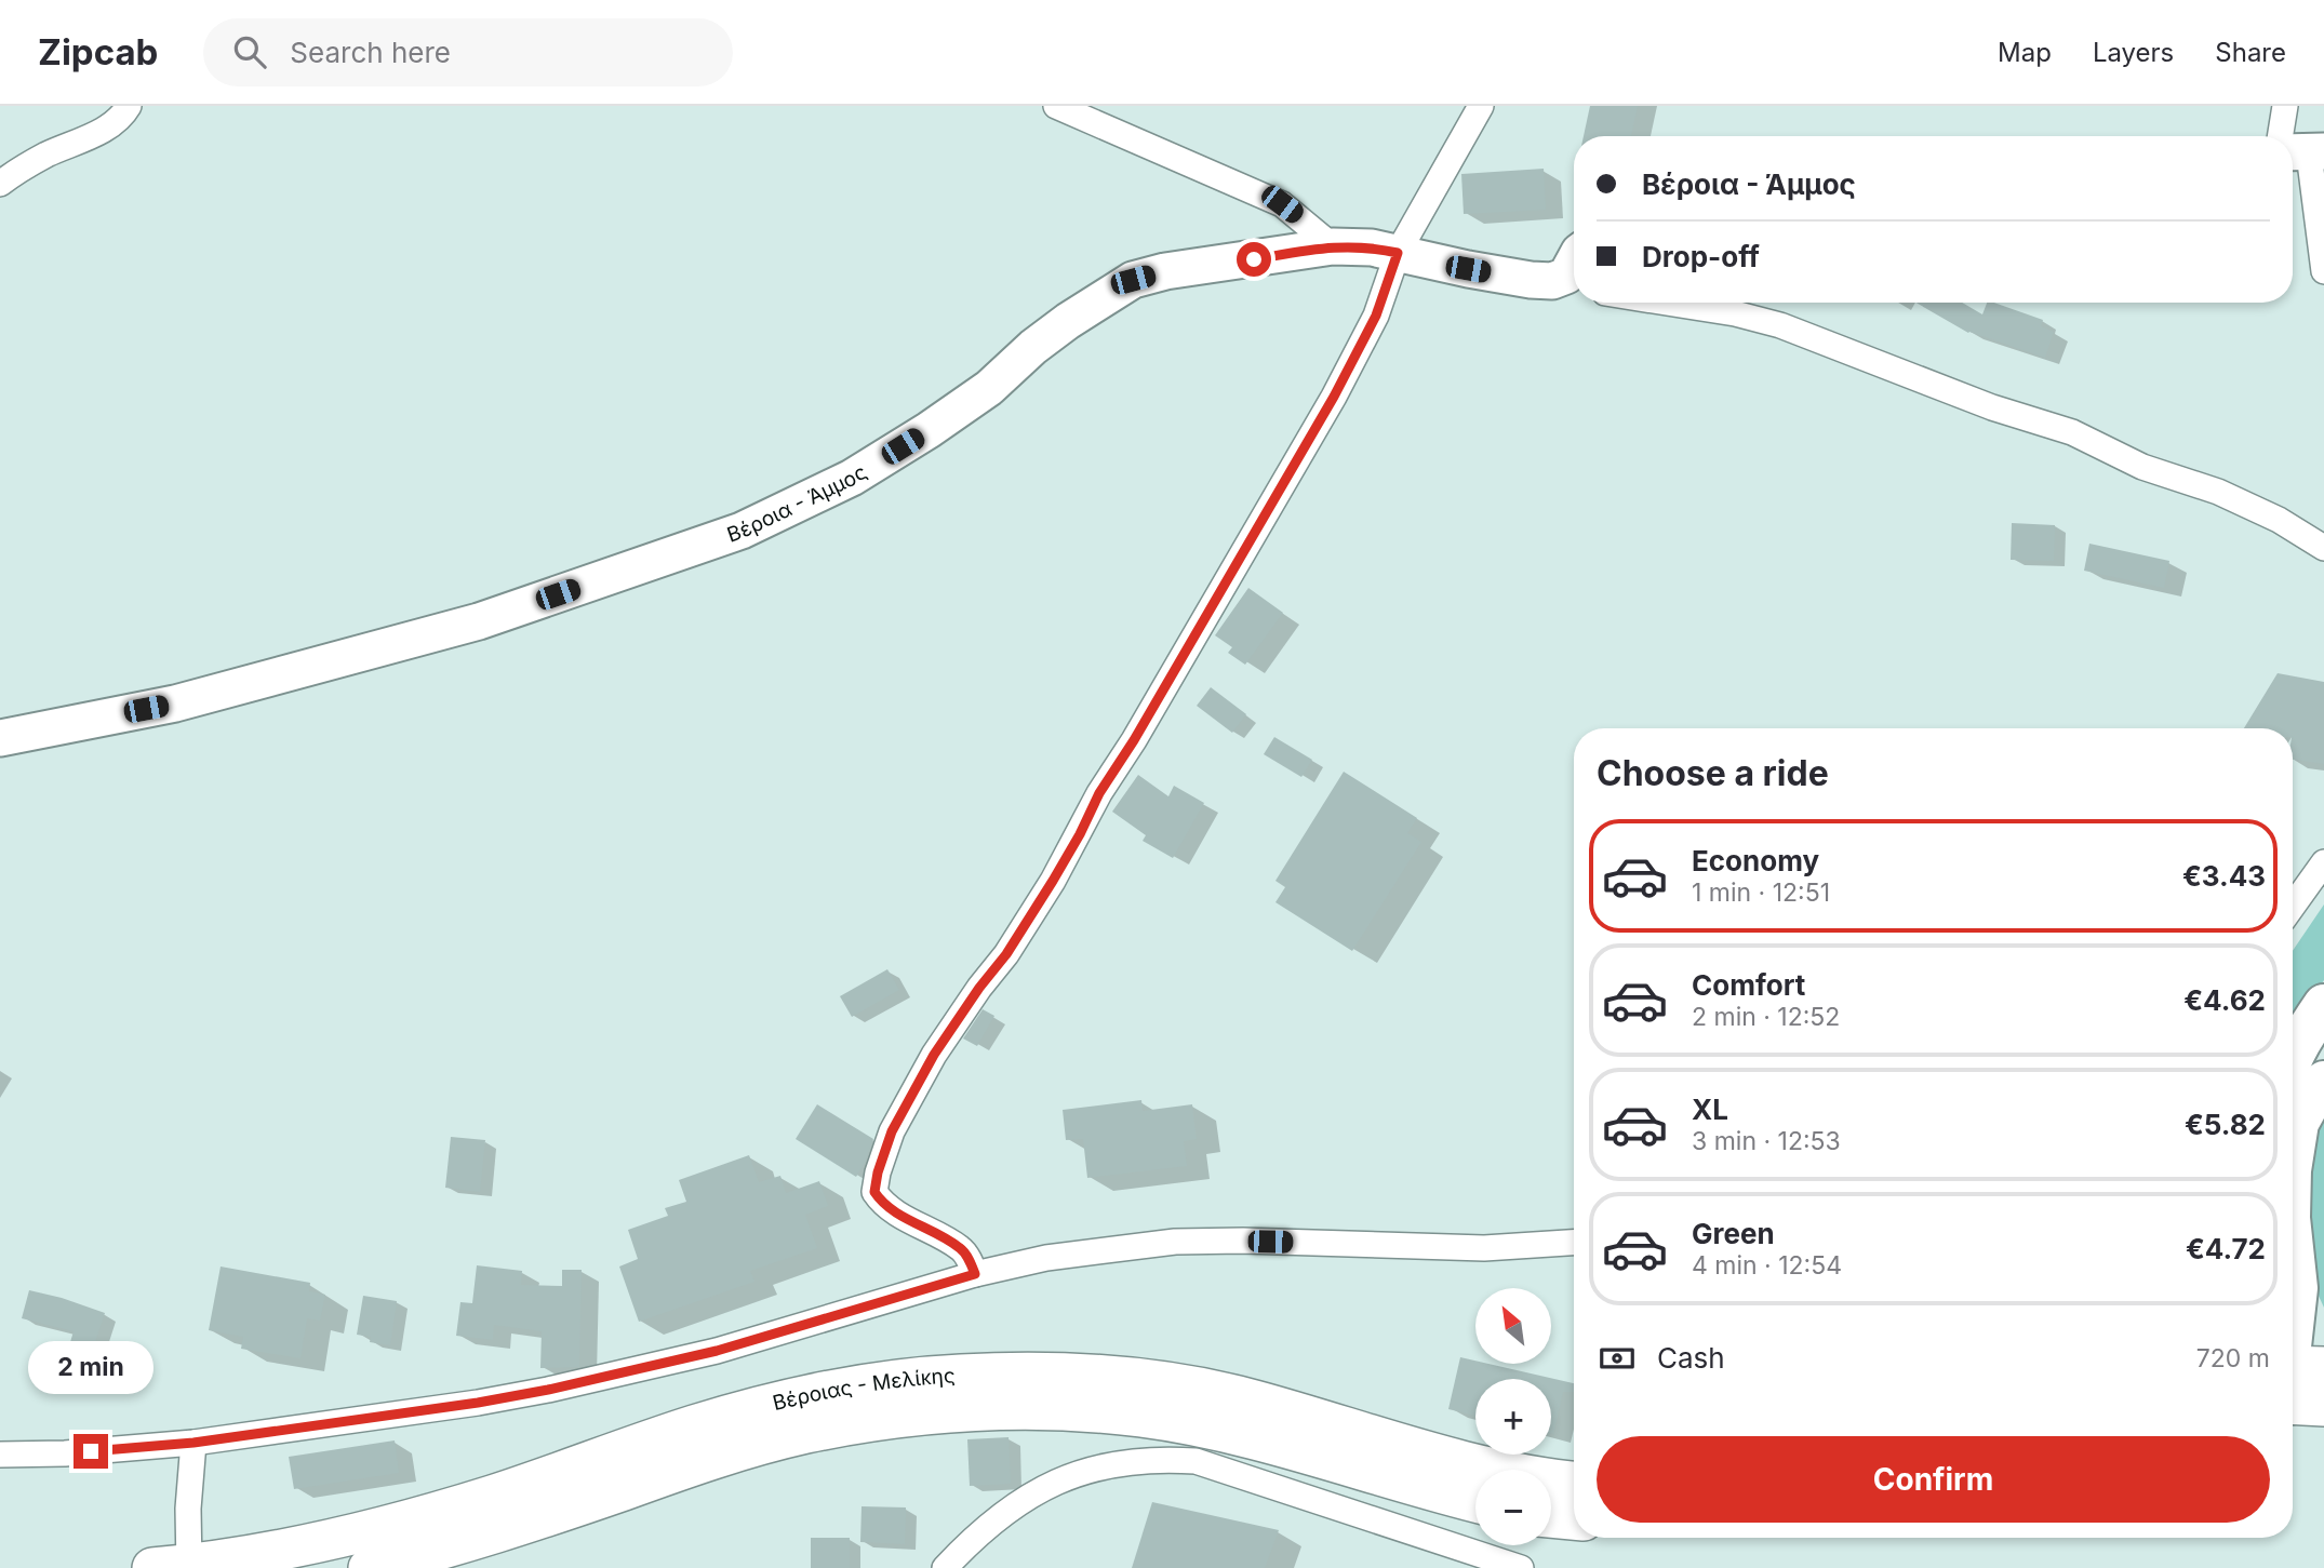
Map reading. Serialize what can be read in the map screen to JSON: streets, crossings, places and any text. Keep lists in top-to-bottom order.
{
  "streets": {
    "main road": ["Βέροιας - Μελίκης"],
    "street": ["Βέροια - Άμμος"]
  },
  "north": "top left",
  "page": {
    "header": "Zipcab",
    "search": "Search here",
    "nav": ["Map", "Layers", "Share"],
    "banner": ["Βέροια - Άμμος", "Drop-off"],
    "heading": "Choose a ride",
    "list": [
      {
        "name": "Economy",
        "note": "1 min · 12:51",
        "value": "€3.43"
      },
      {
        "name": "Comfort",
        "note": "2 min · 12:52",
        "value": "€4.62"
      },
      {
        "name": "XL",
        "note": "3 min · 12:53",
        "value": "€5.82"
      },
      {
        "name": "Green",
        "note": "4 min · 12:54",
        "value": "€4.72"
      }
    ],
    "map_buttons": ["+", "−"],
    "pay": ["Cash", "720 m"],
    "bubble": "2 min",
    "buttons": "Confirm"
  }
}
